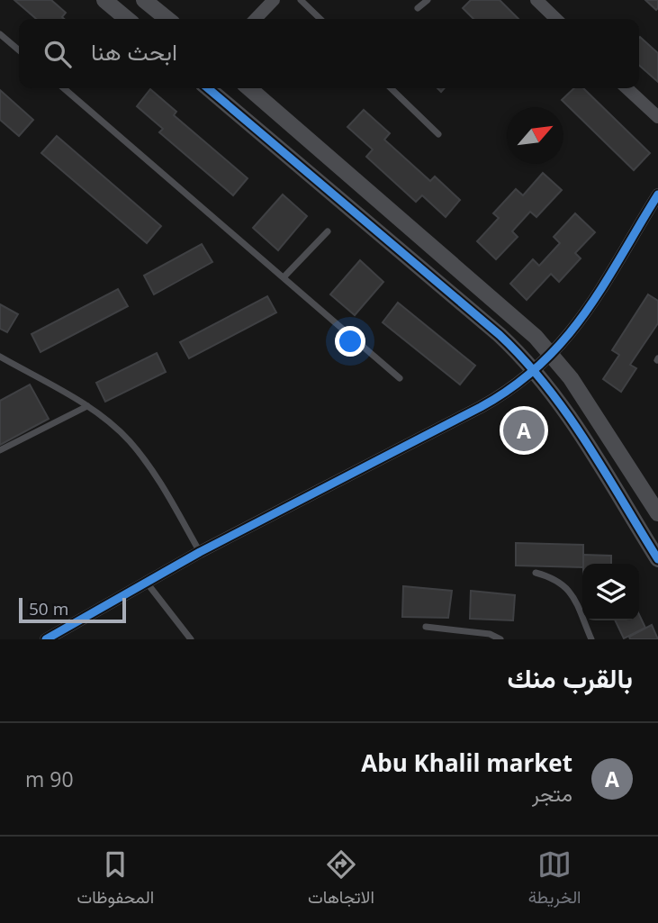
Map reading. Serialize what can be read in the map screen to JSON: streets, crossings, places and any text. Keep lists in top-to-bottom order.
{
  "scale_bar": "50 m",
  "north": "top right",
  "page": {
    "search": "ابحث هنا",
    "pins": "A",
    "scale": "50 m",
    "heading": "بالقرب منك",
    "list": [
      {
        "mark": "A",
        "name": "Abu Khalil market",
        "note": "متجر",
        "value": "90 m"
      }
    ],
    "nav": ["الخريطة", "الاتجاهات", "المحفوظات"]
  }
}
